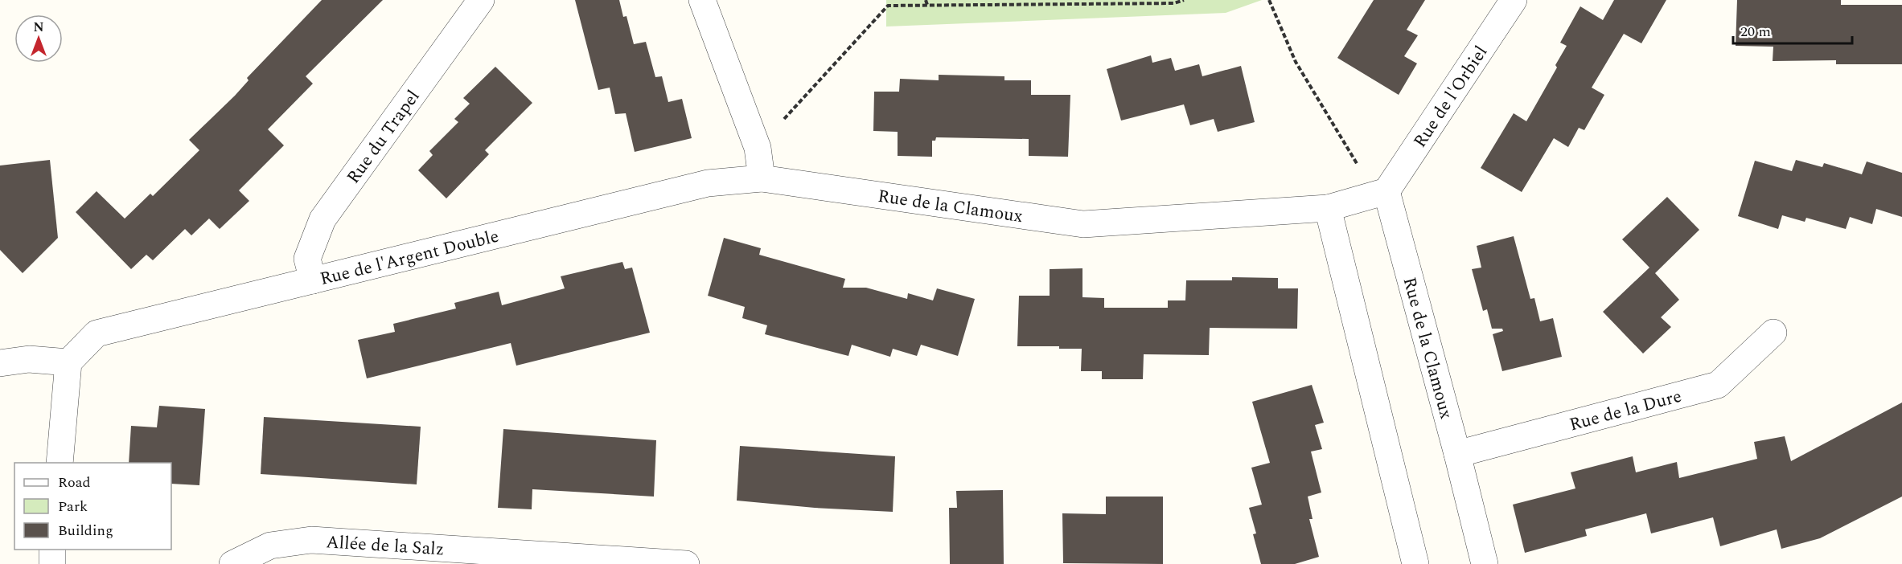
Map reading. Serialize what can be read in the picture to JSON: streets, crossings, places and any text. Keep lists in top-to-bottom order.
{
  "streets": {
    "street": [
      "Rue de l'Orbiel",
      "Rue du Trapel",
      "Rue de la Clamoux",
      "Rue de l'Argent Double",
      "Rue de la Dure",
      "Allée de la Salz"
    ]
  },
  "crossings": [
    ["Rue de l'Orbiel", "Rue de la Clamoux"],
    ["Rue du Trapel", "Rue de l'Argent Double"],
    ["Rue de la Clamoux", "Rue de l'Argent Double"],
    ["Rue de la Clamoux", "Rue de la Dure"]
  ],
  "legend": ["Road", "Park", "Building"],
  "scale_bar": "20 m",
  "north": "top"
}
